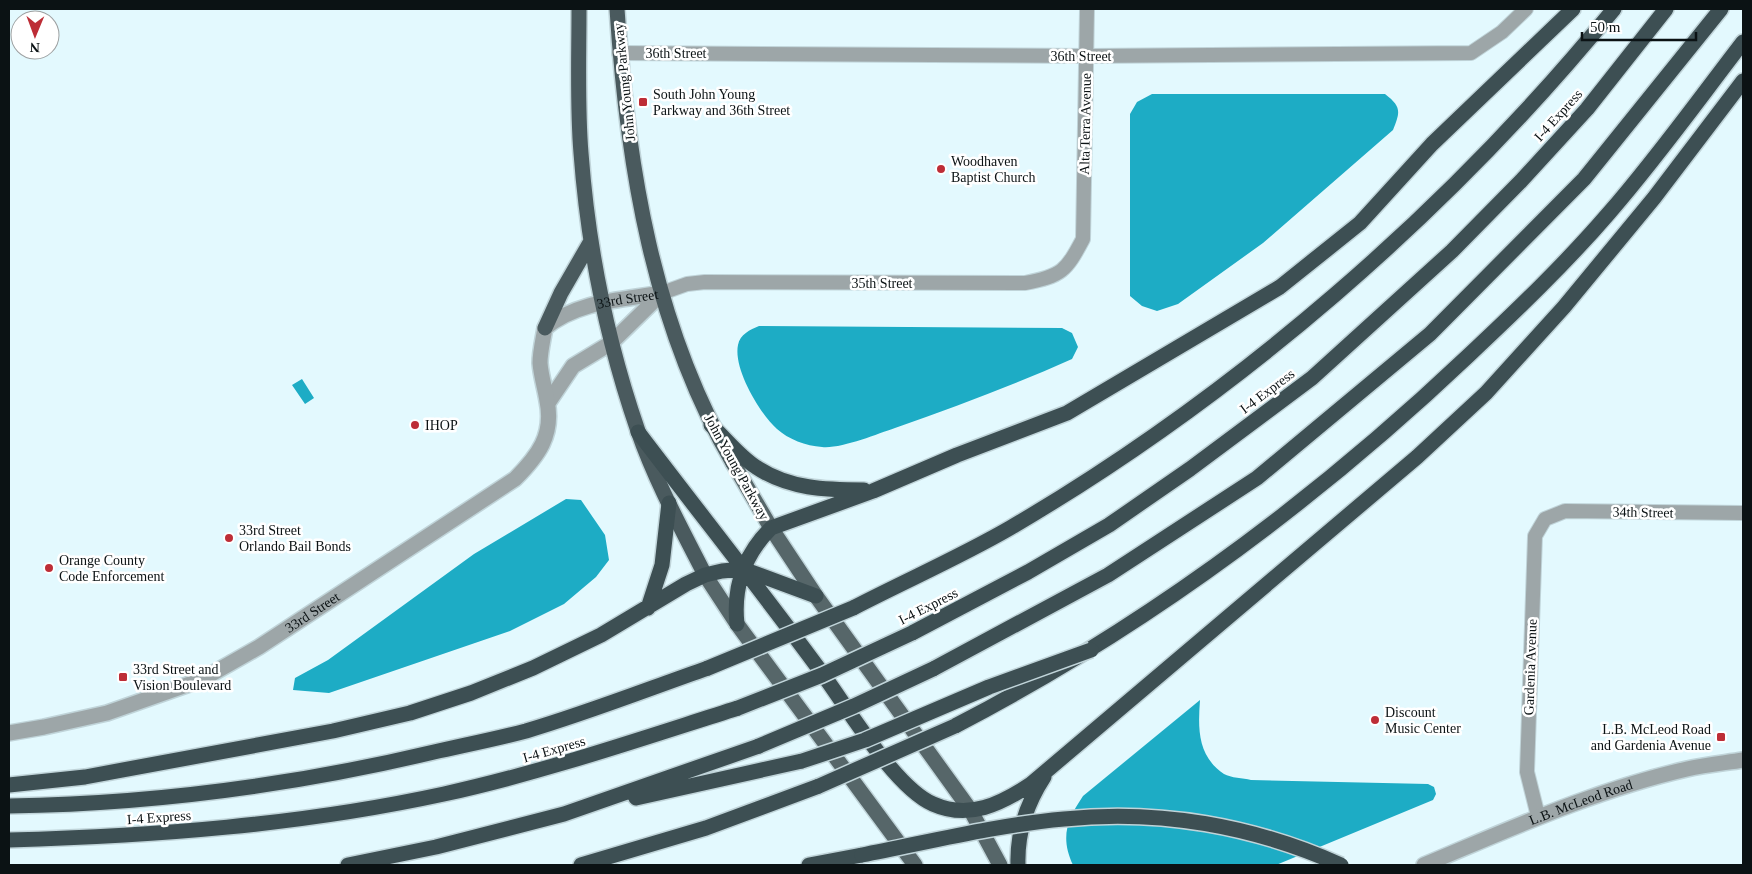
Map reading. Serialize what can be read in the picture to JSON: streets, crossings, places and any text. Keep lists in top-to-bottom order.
{
  "streets": {
    "highway": ["John Young Parkway", "I-4 Express"],
    "street": [
      "36th Street",
      "Alta Terra Avenue",
      "35th Street",
      "33rd Street",
      "34th Street",
      "Gardenia Avenue",
      "L.B. McLeod Road"
    ]
  },
  "crossings": [
    ["36th Street", "John Young Parkway"],
    ["36th Street", "Alta Terra Avenue"],
    ["John Young Parkway", "35th Street"],
    ["John Young Parkway", "33rd Street"],
    ["Alta Terra Avenue", "35th Street"],
    ["35th Street", "33rd Street"],
    ["34th Street", "Gardenia Avenue"],
    ["Gardenia Avenue", "L.B. McLeod Road"]
  ],
  "places": {
    "transit": ["South John Young Parkway and 36th Street", "33rd Street and Vision Boulevard", "L.B. McLeod Road and Gardenia Avenue"],
    "other": [
      "Woodhaven Baptist Church",
      "IHOP",
      "33rd Street Orlando Bail Bonds",
      "Orange County Code Enforcement",
      "Discount Music Center"
    ]
  },
  "scale_bar": "50 m",
  "north": "bottom"
}
